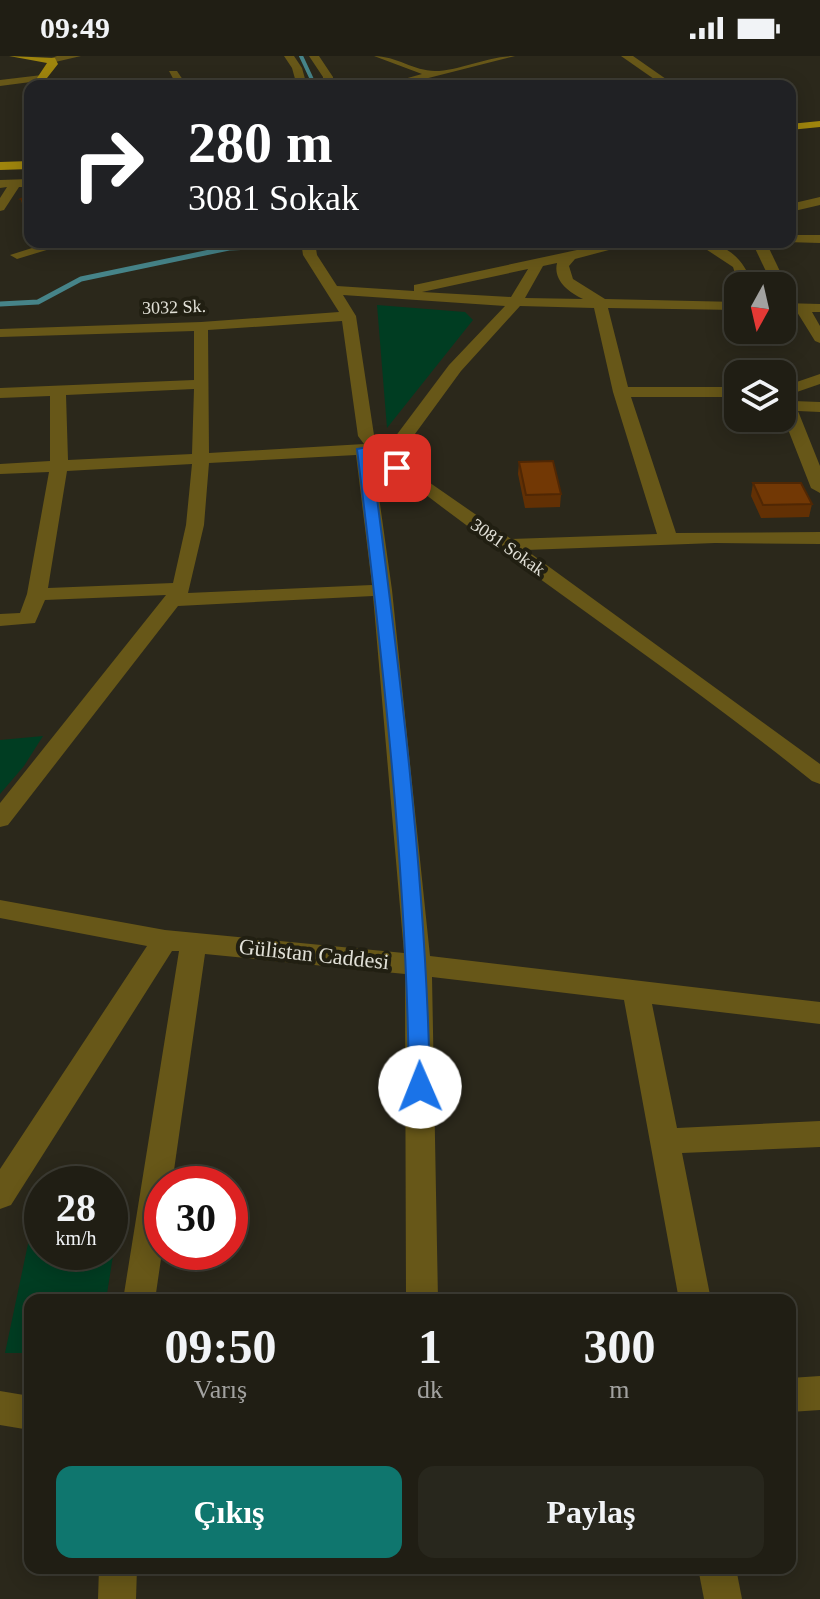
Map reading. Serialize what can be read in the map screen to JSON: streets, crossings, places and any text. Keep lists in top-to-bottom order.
{
  "streets": {
    "street": ["3032 Sk.", "3081 Sokak", "Gülistan Caddesi"]
  },
  "crossings": [
    ["3032 Sk.", "3081 Sokak"]
  ],
  "north": "bottom",
  "page": {
    "status": "09:49",
    "turn": ["280 m", "3081 Sokak"],
    "speed": "28 km/h",
    "limit": "30",
    "eta": [
      "09:50",
      "Varış",
      "1",
      "dk",
      "300",
      "m"
    ],
    "buttons": ["Çıkış", "Paylaş"]
  }
}
